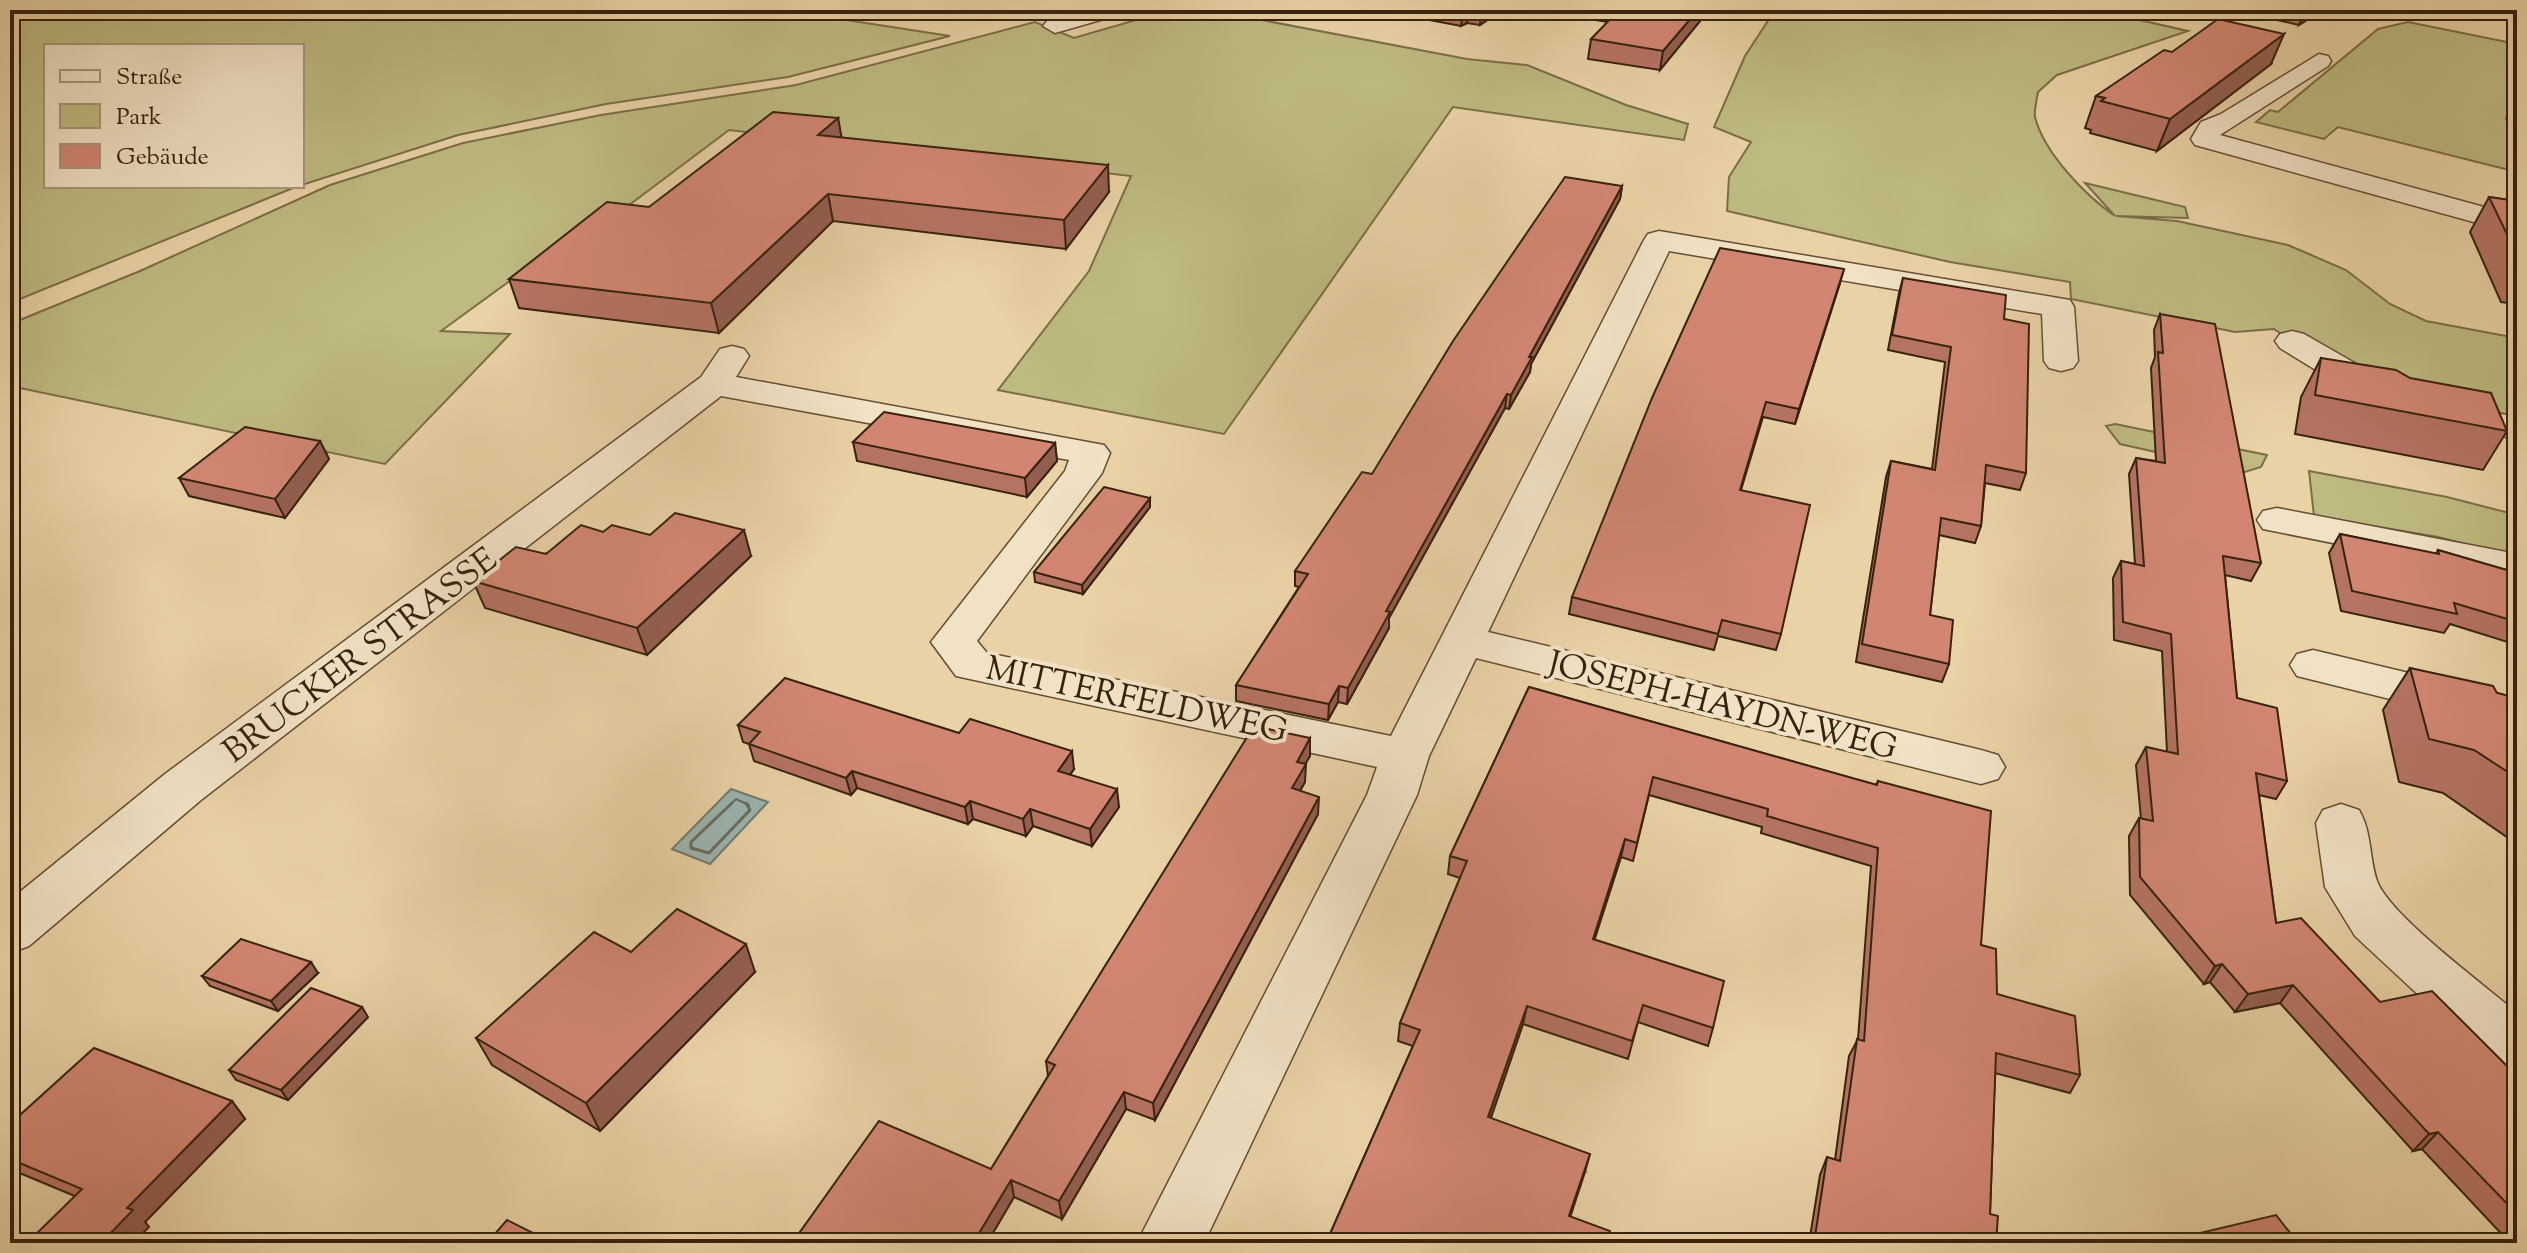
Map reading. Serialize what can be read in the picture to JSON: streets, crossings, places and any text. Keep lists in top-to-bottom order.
{
  "streets": {
    "street": ["BRUCKER STRASSE", "MITTERFELDWEG", "JOSEPH-HAYDN-WEG"]
  },
  "crossings": [
    ["BRUCKER STRASSE", "MITTERFELDWEG"]
  ],
  "legend": ["Straße", "Park", "Gebäude"]
}
